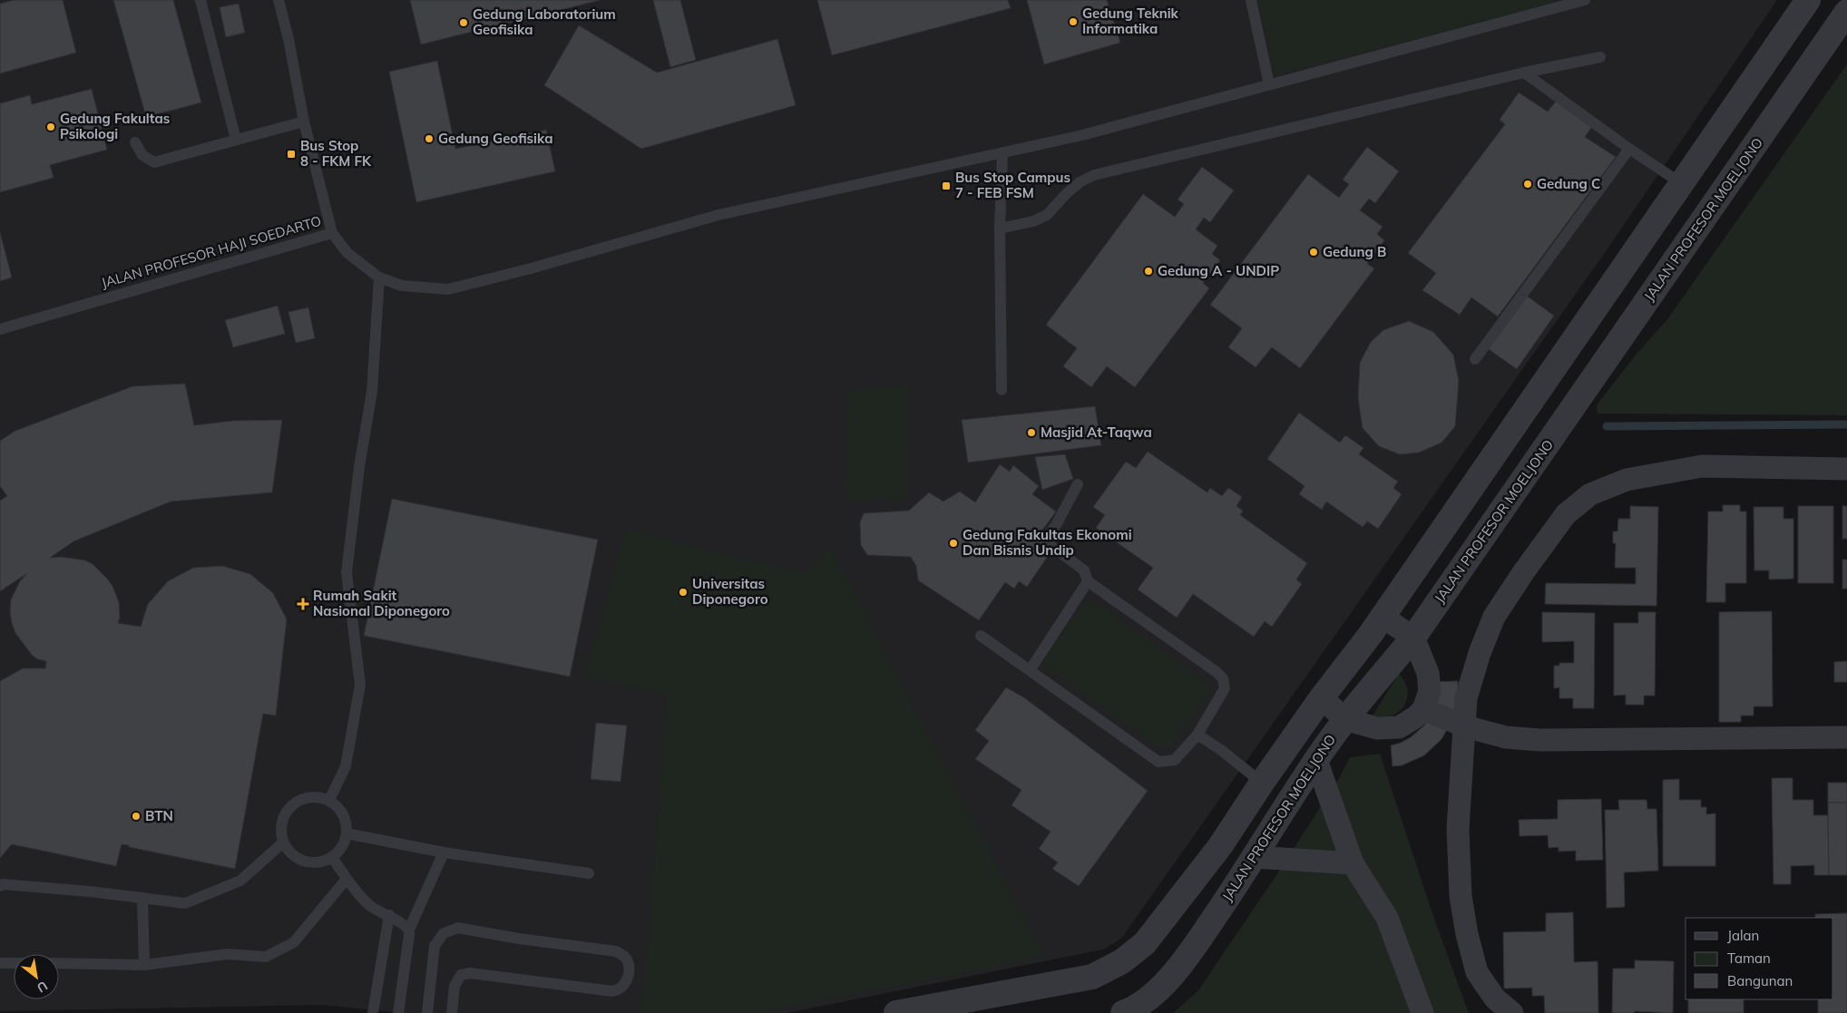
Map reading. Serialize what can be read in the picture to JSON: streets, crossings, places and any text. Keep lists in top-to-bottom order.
{
  "streets": {
    "street": ["JALAN PROFESOR MOELJONO"],
    "lane": ["JALAN PROFESOR HAJI SOEDARTO"]
  },
  "places": {
    "other": [
      "Gedung Teknik Informatika",
      "Gedung Laboratorium Geofisika",
      "Gedung Fakultas Psikologi",
      "Gedung Geofisika",
      "Gedung C",
      "Gedung B",
      "Gedung A - UNDIP",
      "Masjid At-Taqwa",
      "Gedung Fakultas Ekonomi Dan Bisnis Undip",
      "Universitas Diponegoro",
      "BTN"
    ],
    "transit": ["Bus Stop 8 - FKM FK", "Bus Stop Campus 7 - FEB FSM"],
    "health": ["Rumah Sakit Nasional Diponegoro"]
  },
  "legend": ["Jalan", "Taman", "Bangunan"],
  "north": "bottom right"
}
